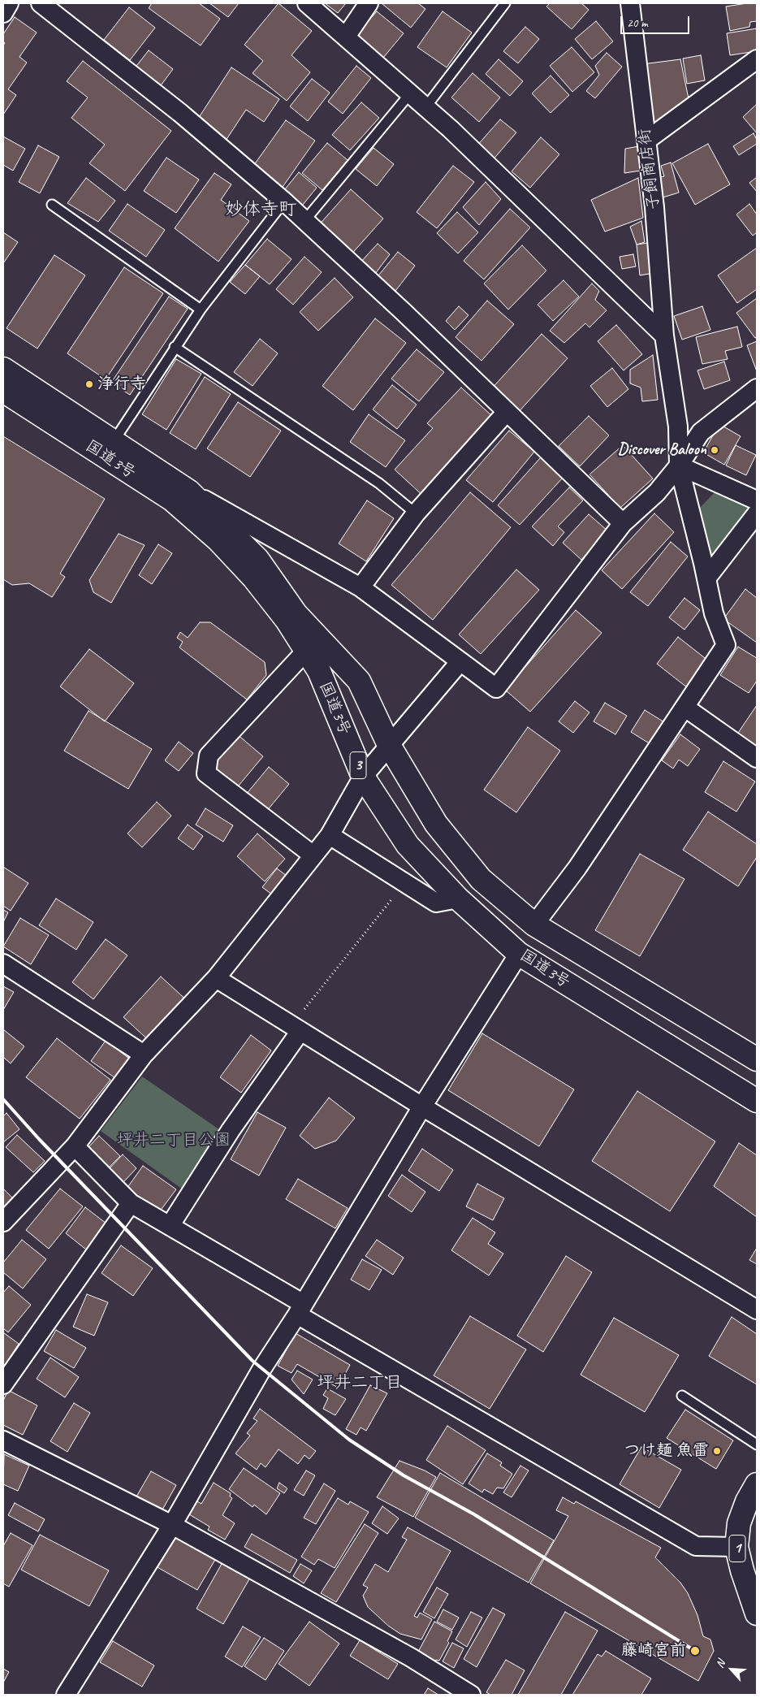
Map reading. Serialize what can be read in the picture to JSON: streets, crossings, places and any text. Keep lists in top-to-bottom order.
{
  "streets": {
    "main road": ["国道3号", "3", "1"],
    "street": ["子飼商店街"]
  },
  "crossings": [
    ["子飼商店街", "国道3号"]
  ],
  "districts": ["妙体寺町", "坪井二丁目"],
  "parks": ["坪井二丁目公園"],
  "places": [
    "浄行寺",
    "Discover Baloon",
    "つけ麺 魚雷",
    "藤崎宮前"
  ],
  "scale_bar": "20 m",
  "north": "top left"
}
